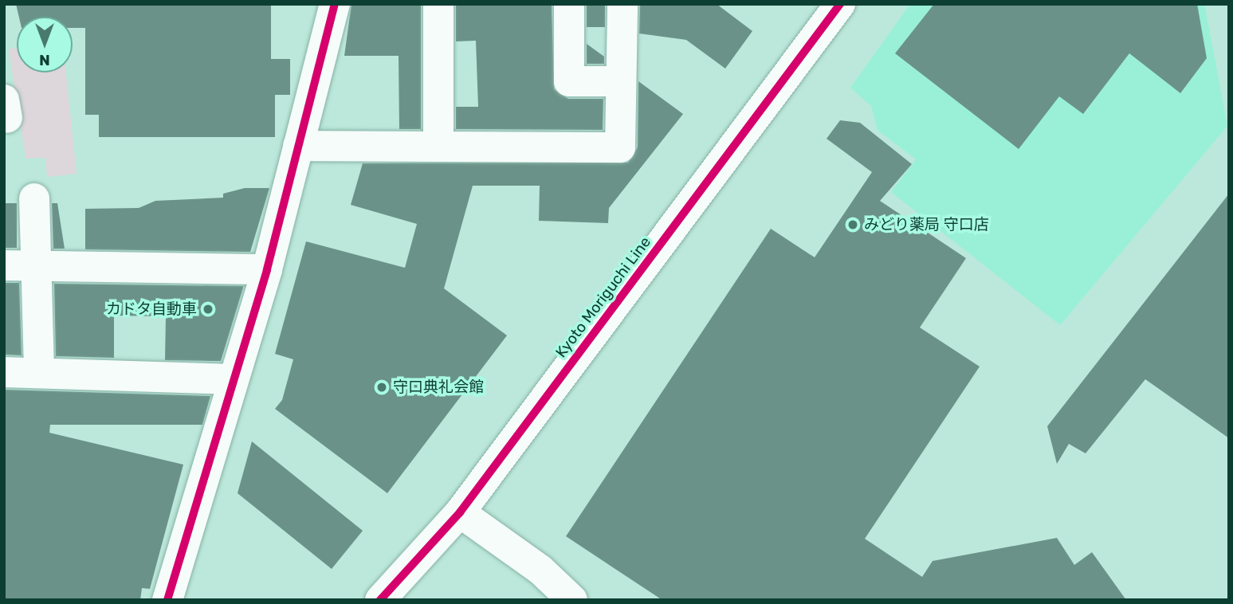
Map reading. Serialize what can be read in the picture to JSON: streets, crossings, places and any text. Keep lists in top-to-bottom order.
{
  "streets": {
    "street": ["Kyoto Moriguchi Line"]
  },
  "places": ["みどり薬局 守口店", "カドタ自動車", "守口典礼会館"],
  "north": "bottom"
}
